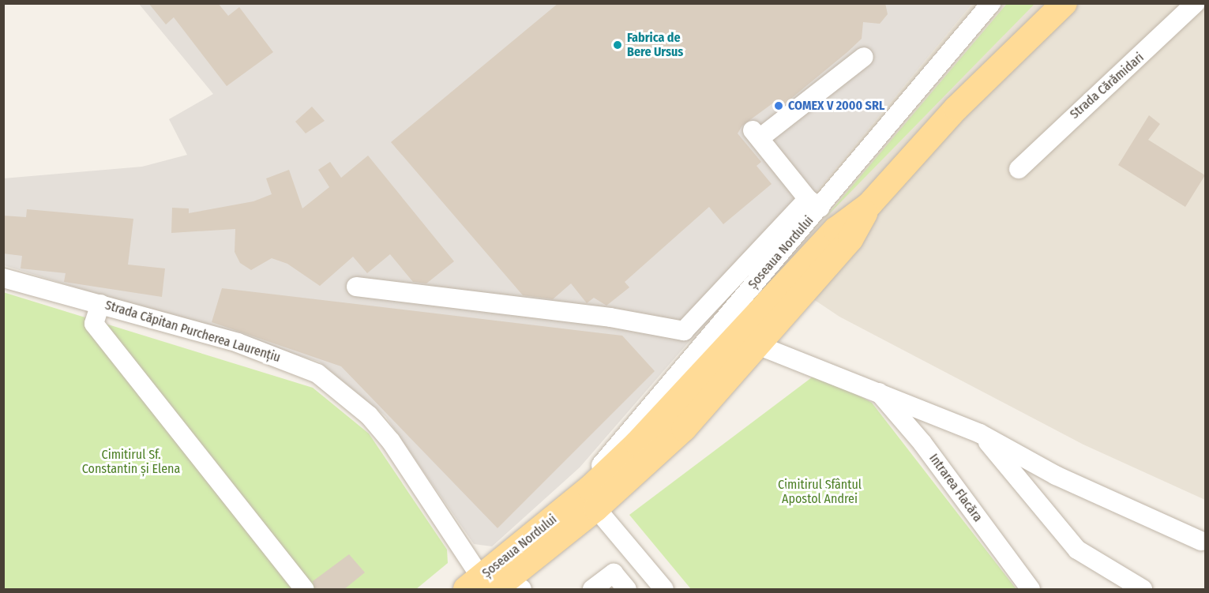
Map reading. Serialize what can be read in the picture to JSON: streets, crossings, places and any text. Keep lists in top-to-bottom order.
{
  "streets": {
    "main road": ["Șoseaua Nordului"],
    "street": ["Strada Cărămidari", "Strada Căpitan Purcherea Laurențiu", "Intrarea Flacăra"]
  },
  "crossings": [
    ["Șoseaua Nordului", "Strada Căpitan Purcherea Laurențiu"]
  ],
  "parks": ["Cimitirul Sf. Constantin și Elena", "Cimitirul Sfântul Apostol Andrei"],
  "places": ["Fabrica de Bere Ursus", "COMEX V 2000 SRL"]
}
